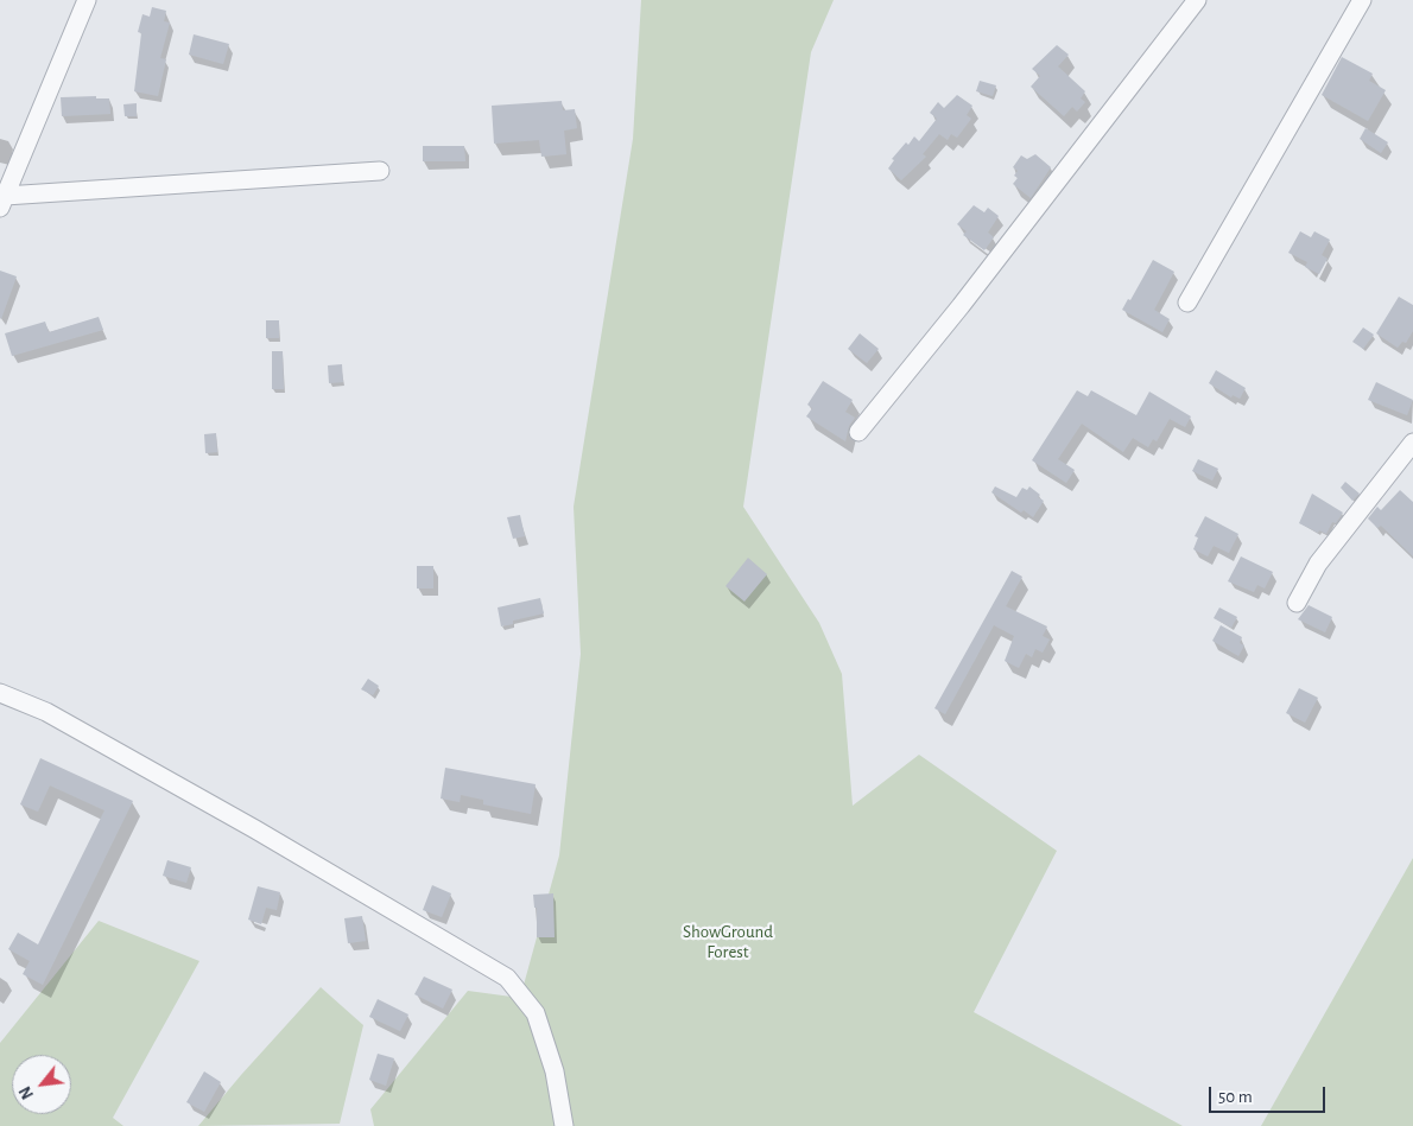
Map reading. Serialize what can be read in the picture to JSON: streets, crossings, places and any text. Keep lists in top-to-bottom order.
{
  "parks": ["ShowGround Forest"],
  "scale_bar": "50 m",
  "north": "bottom left"
}
